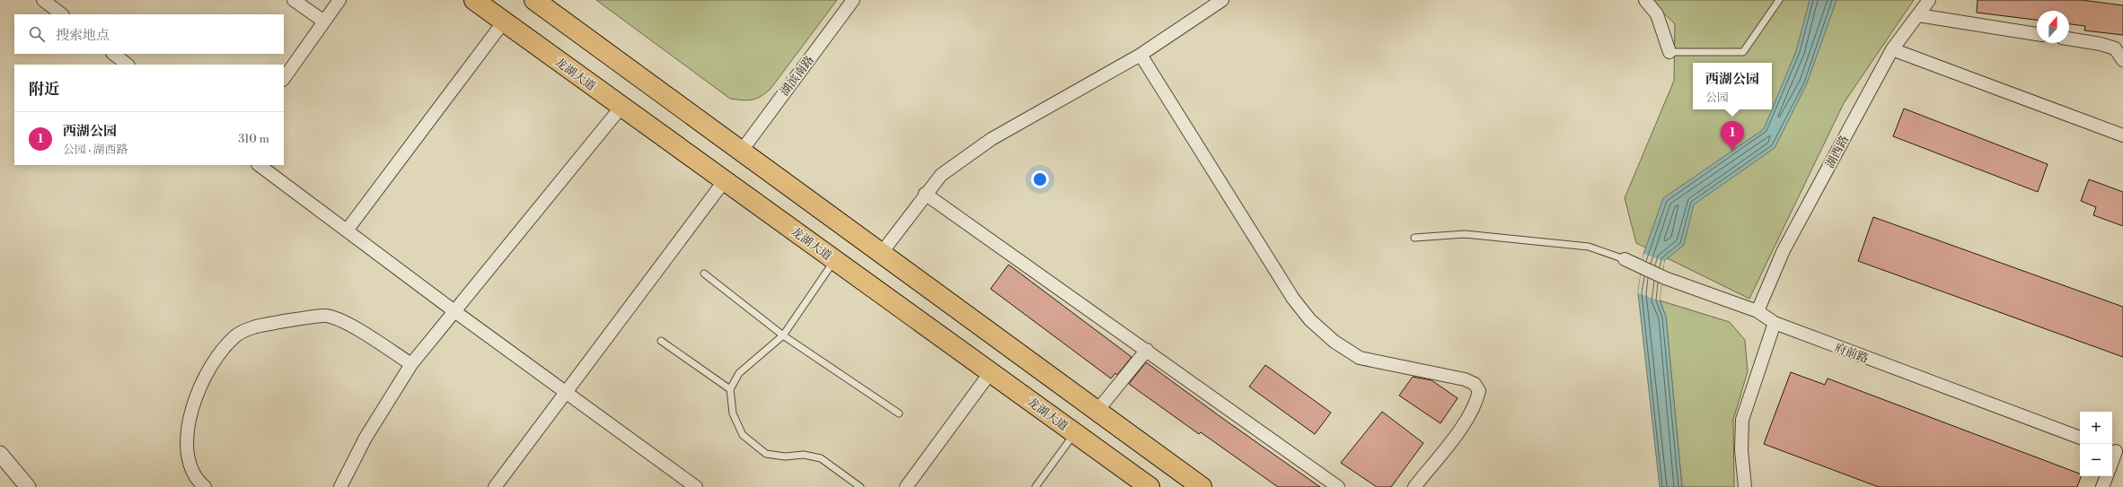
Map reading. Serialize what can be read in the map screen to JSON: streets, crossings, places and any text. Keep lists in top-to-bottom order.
{
  "streets": {
    "main road": ["龙湖大道"],
    "street": ["湖滨南路", "湖西路", "府前路"]
  },
  "crossings": [
    ["湖西路", "府前路"]
  ],
  "north": "top",
  "page": {
    "search": "搜索地点",
    "popup": ["西湖公园", "公园"],
    "heading": "附近",
    "list": [
      {
        "mark": "1",
        "name": "西湖公园",
        "note": "公园 · 湖西路",
        "value": "310 m"
      }
    ],
    "pins": "1",
    "map_buttons": ["+", "−"]
  }
}
